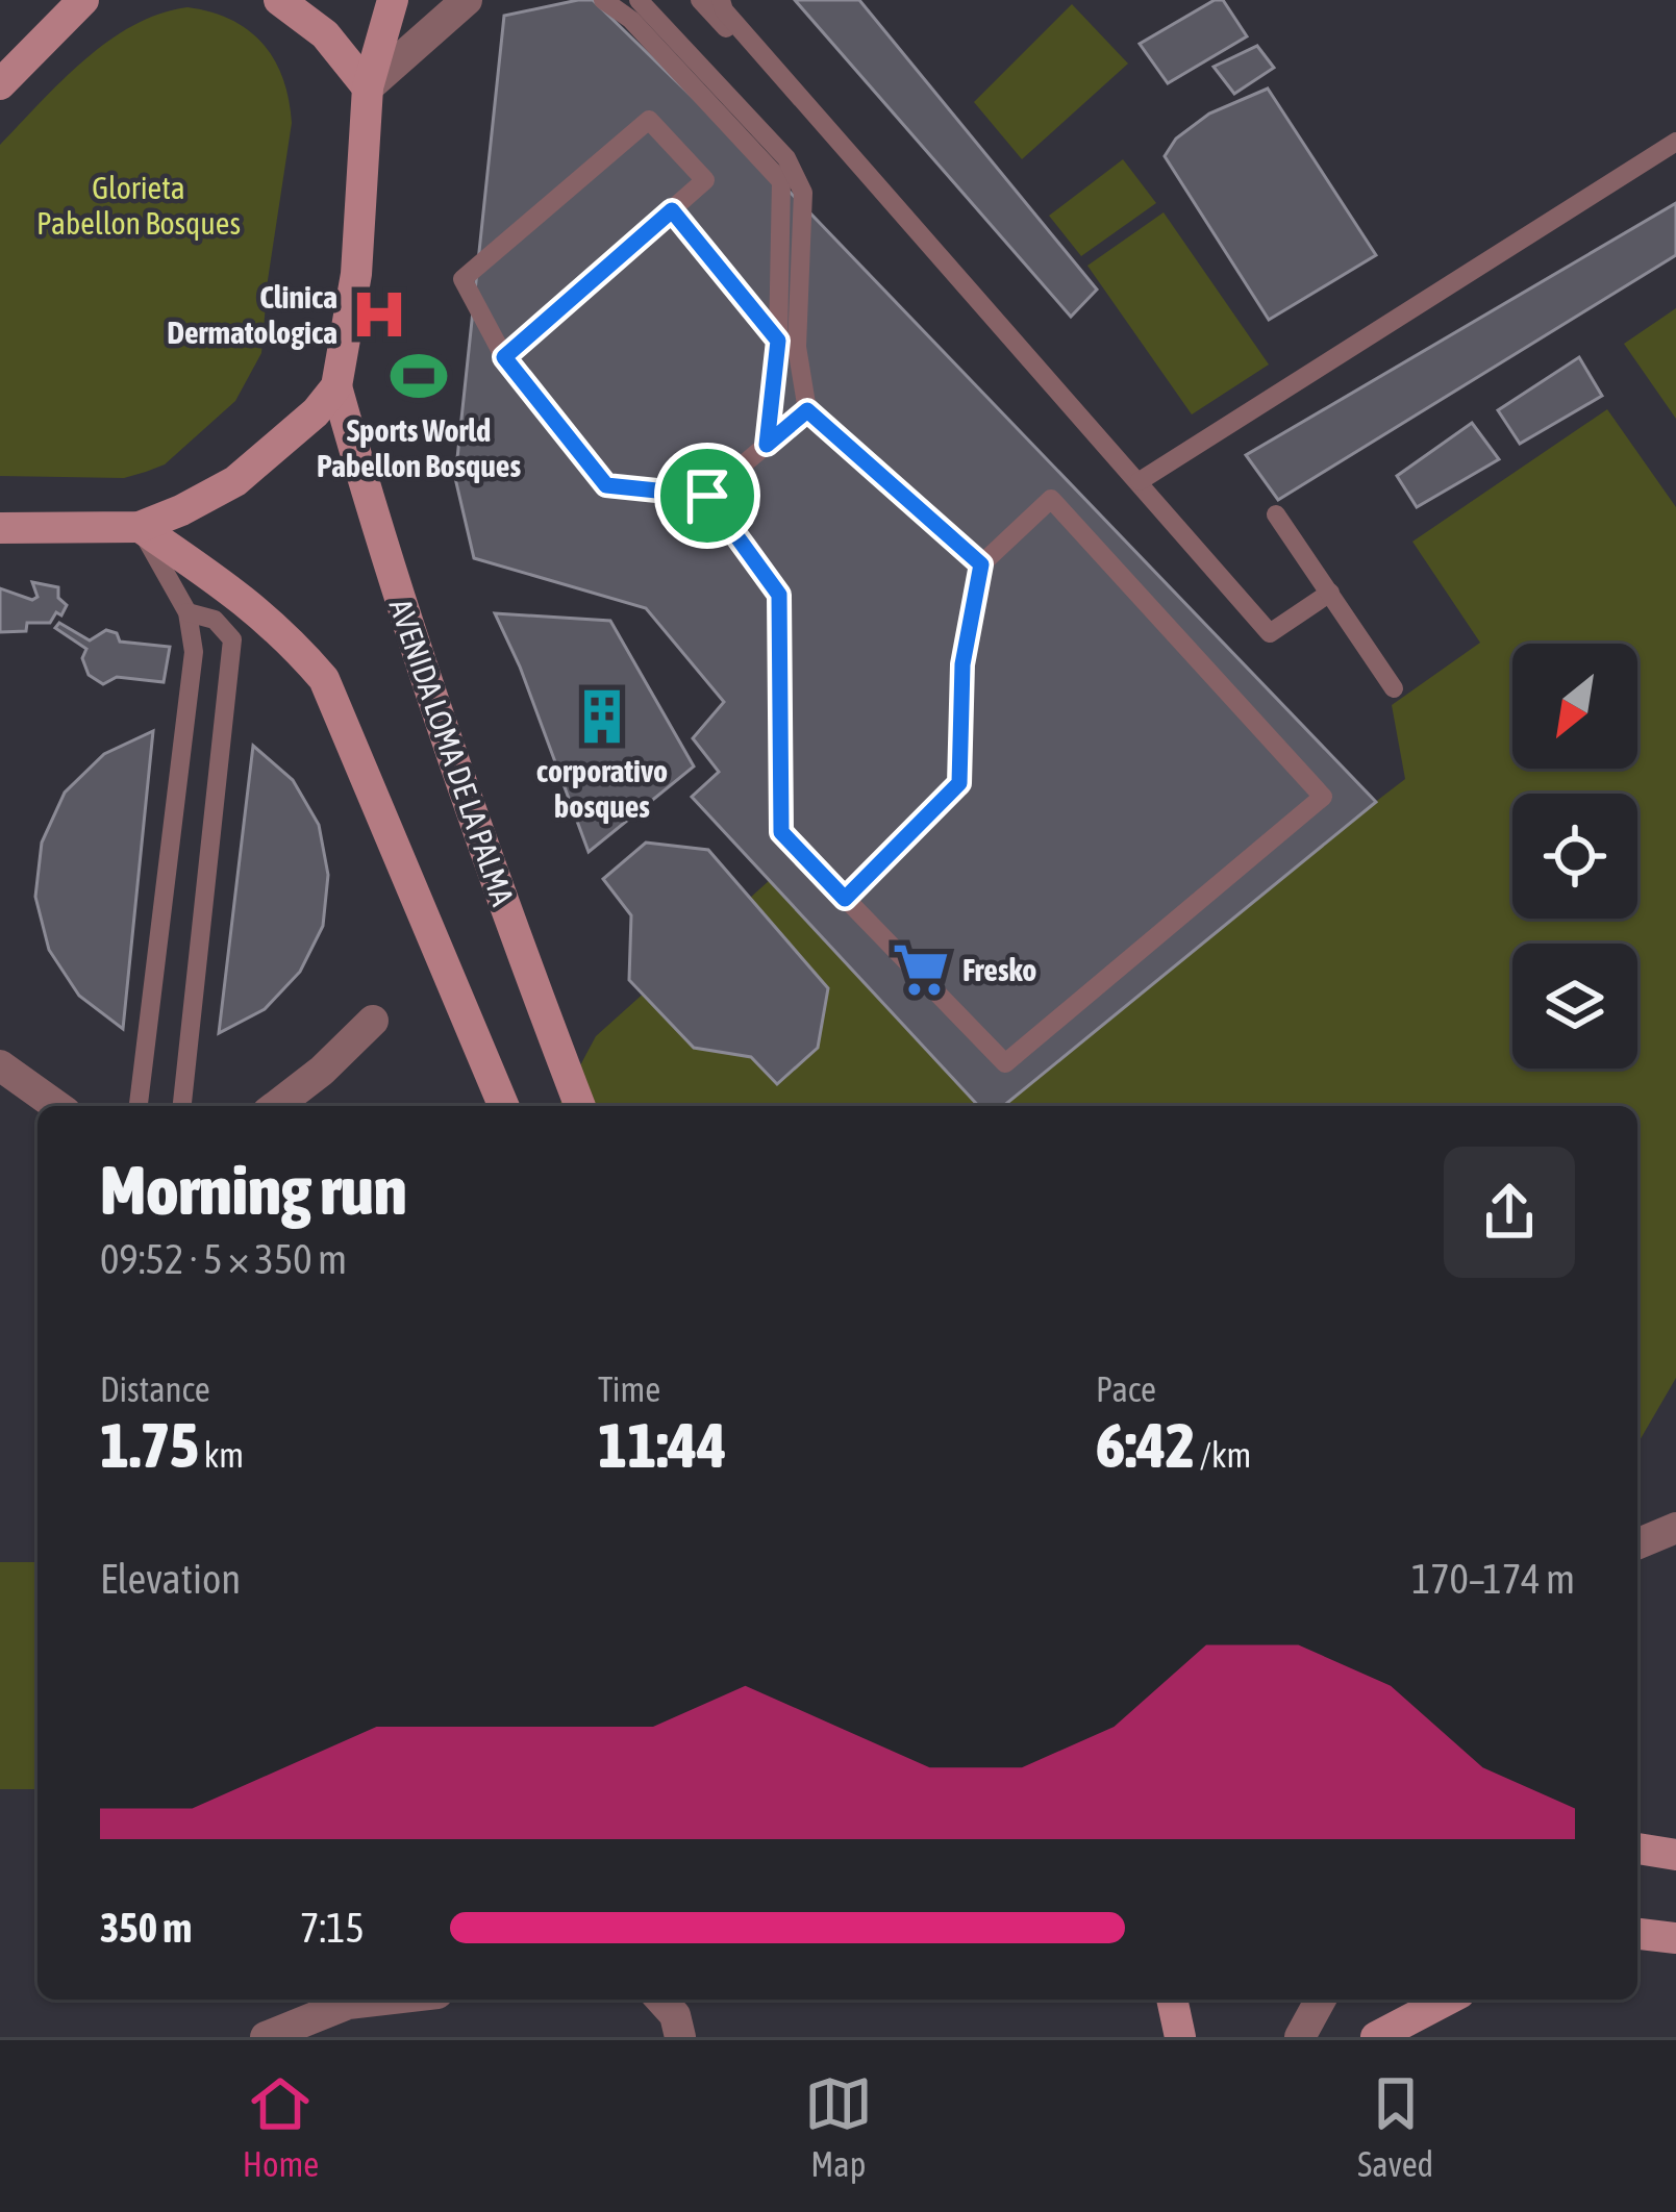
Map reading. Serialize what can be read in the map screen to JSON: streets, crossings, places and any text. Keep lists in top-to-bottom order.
{
  "streets": {
    "main road": ["AVENIDA LOMA DE LA PALMA"]
  },
  "parks": ["Glorieta Pabellon Bosques"],
  "places": {
    "hospital": ["Clinica Dermatologica"],
    "sports": ["Sports World Pabellon Bosques"],
    "building": ["corporativo bosques"],
    "supermarket": ["Fresko"]
  },
  "north": "bottom left",
  "page": {
    "heading": ["Morning run", "09:52 · 5 × 350 m"],
    "stats": [
      ["Distance", "1.75 km"],
      ["Time", "11:44"],
      ["Pace", "6:42 /km"]
    ],
    "chart": ["Elevation", "170–174 m"],
    "list": [
      {
        "name": "350 m",
        "note": "7:15"
      }
    ],
    "tabs": ["Home", "Map", "Saved"]
  }
}
